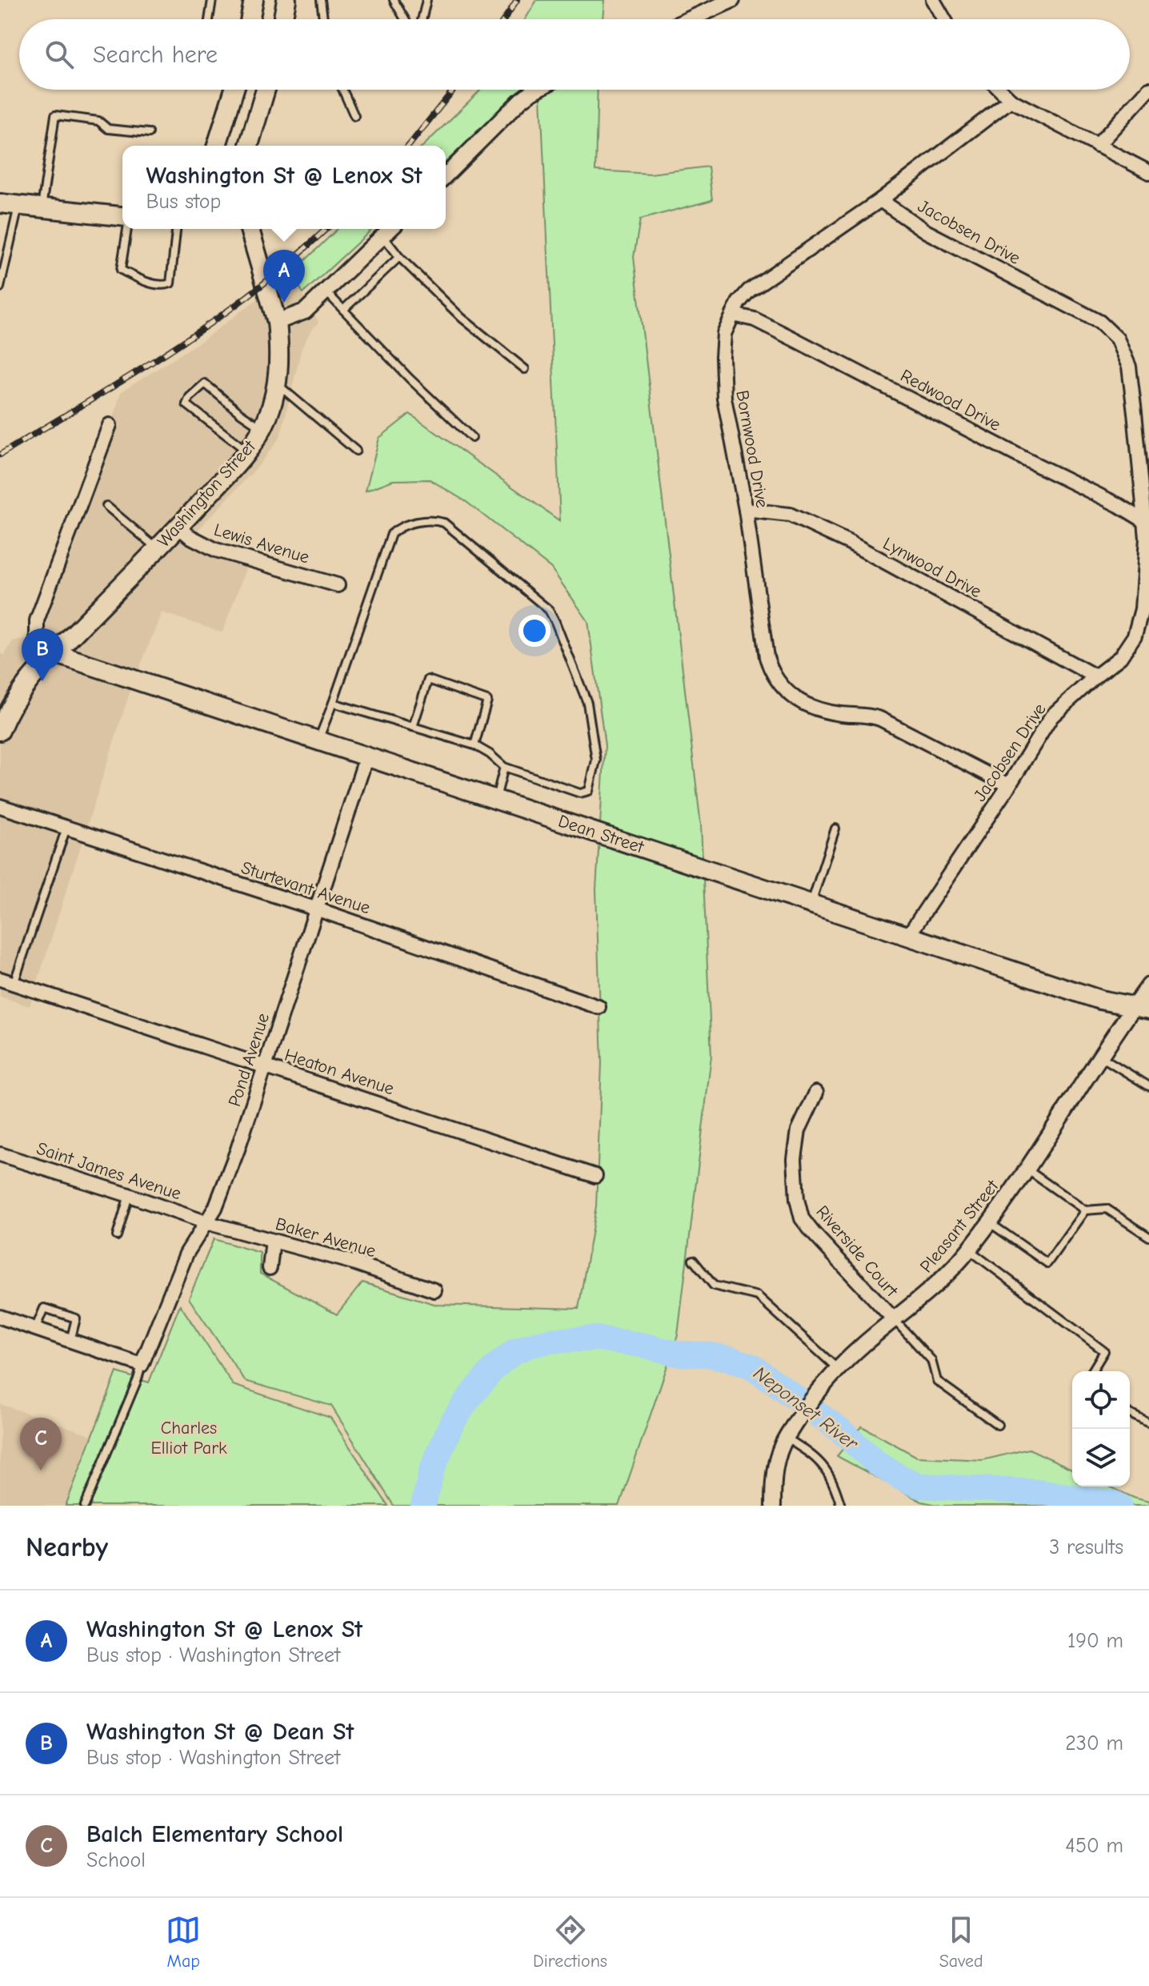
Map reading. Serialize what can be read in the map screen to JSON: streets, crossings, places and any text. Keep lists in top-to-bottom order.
{
  "streets": {
    "main road": ["Washington Street", "Dean Street"],
    "street": [
      "Jacobsen Drive",
      "Redwood Drive",
      "Bornwood Drive",
      "Lewis Avenue",
      "Lynwood Drive",
      "Sturtevant Avenue",
      "Pond Avenue",
      "Heaton Avenue",
      "Saint James Avenue",
      "Pleasant Street",
      "Baker Avenue",
      "Riverside Court"
    ]
  },
  "crossings": [
    ["Jacobsen Drive", "Redwood Drive"],
    ["Jacobsen Drive", "Bornwood Drive"],
    ["Jacobsen Drive", "Lynwood Drive"],
    ["Jacobsen Drive", "Dean Street"],
    ["Redwood Drive", "Bornwood Drive"],
    ["Bornwood Drive", "Lynwood Drive"],
    ["Washington Street", "Lewis Avenue"],
    ["Washington Street", "Dean Street"],
    ["Dean Street", "Pond Avenue"],
    ["Dean Street", "Pleasant Street"],
    ["Sturtevant Avenue", "Pond Avenue"],
    ["Pond Avenue", "Heaton Avenue"],
    ["Pond Avenue", "Saint James Avenue"],
    ["Pond Avenue", "Baker Avenue"],
    ["Saint James Avenue", "Baker Avenue"],
    ["Pleasant Street", "Riverside Court"]
  ],
  "water": ["Neponset River"],
  "parks": ["Charles Elliot Park"],
  "page": {
    "search": "Search here",
    "popup": ["Washington St @ Lenox St", "Bus stop"],
    "pins": ["A", "B", "C"],
    "heading": ["Nearby", "3 results"],
    "list": [
      {
        "mark": "A",
        "name": "Washington St @ Lenox St",
        "note": "Bus stop · Washington Street",
        "value": "190 m"
      },
      {
        "mark": "B",
        "name": "Washington St @ Dean St",
        "note": "Bus stop · Washington Street",
        "value": "230 m"
      },
      {
        "mark": "C",
        "name": "Balch Elementary School",
        "note": "School",
        "value": "450 m"
      }
    ],
    "nav": ["Map", "Directions", "Saved"]
  }
}
